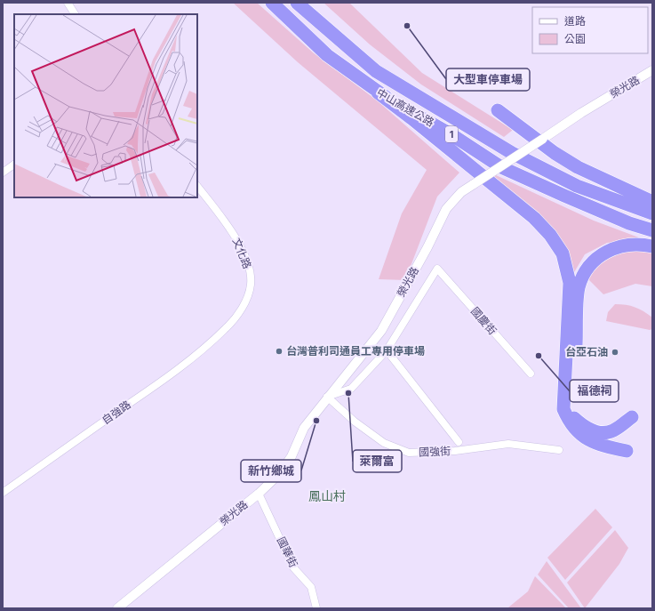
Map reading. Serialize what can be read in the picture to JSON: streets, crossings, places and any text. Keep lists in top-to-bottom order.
{
  "streets": {
    "highway": ["中山高速公路", "1"],
    "street": [
      "榮光路",
      "文化路",
      "國慶街",
      "自強路",
      "國強街",
      "國華街"
    ]
  },
  "crossings": [
    ["榮光路", "國慶街"],
    ["榮光路", "國強街"],
    ["榮光路", "國華街"],
    ["文化路", "自強路"]
  ],
  "districts": ["鳳山村"],
  "places": [
    "大型車停車場",
    "台灣普利司通員工專用停車場",
    "台亞石油",
    "福德祠",
    "萊爾富",
    "新竹鄉城"
  ],
  "legend": ["道路", "公園"]
}
